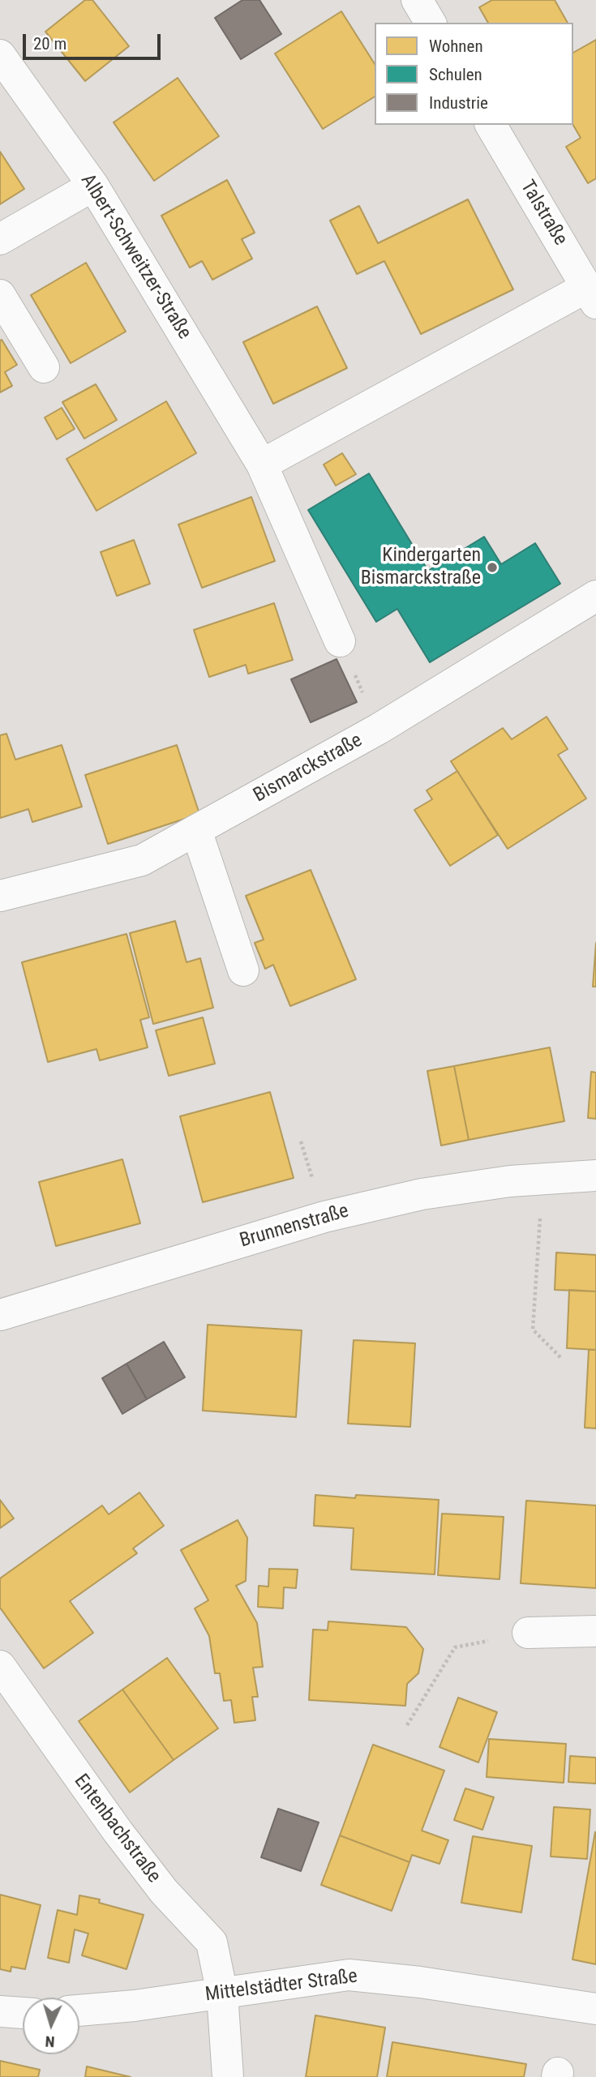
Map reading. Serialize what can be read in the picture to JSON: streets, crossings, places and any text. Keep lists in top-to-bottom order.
{
  "streets": {
    "street": [
      "Talstraße",
      "Albert-Schweitzer-Straße",
      "Bismarckstraße",
      "Brunnenstraße",
      "Entenbachstraße",
      "Mittelstädter Straße"
    ]
  },
  "crossings": [
    ["Entenbachstraße", "Mittelstädter Straße"]
  ],
  "places": ["Kindergarten Bismarckstraße"],
  "legend": ["Wohnen", "Schulen", "Industrie"],
  "scale_bar": "20 m",
  "north": "bottom"
}
